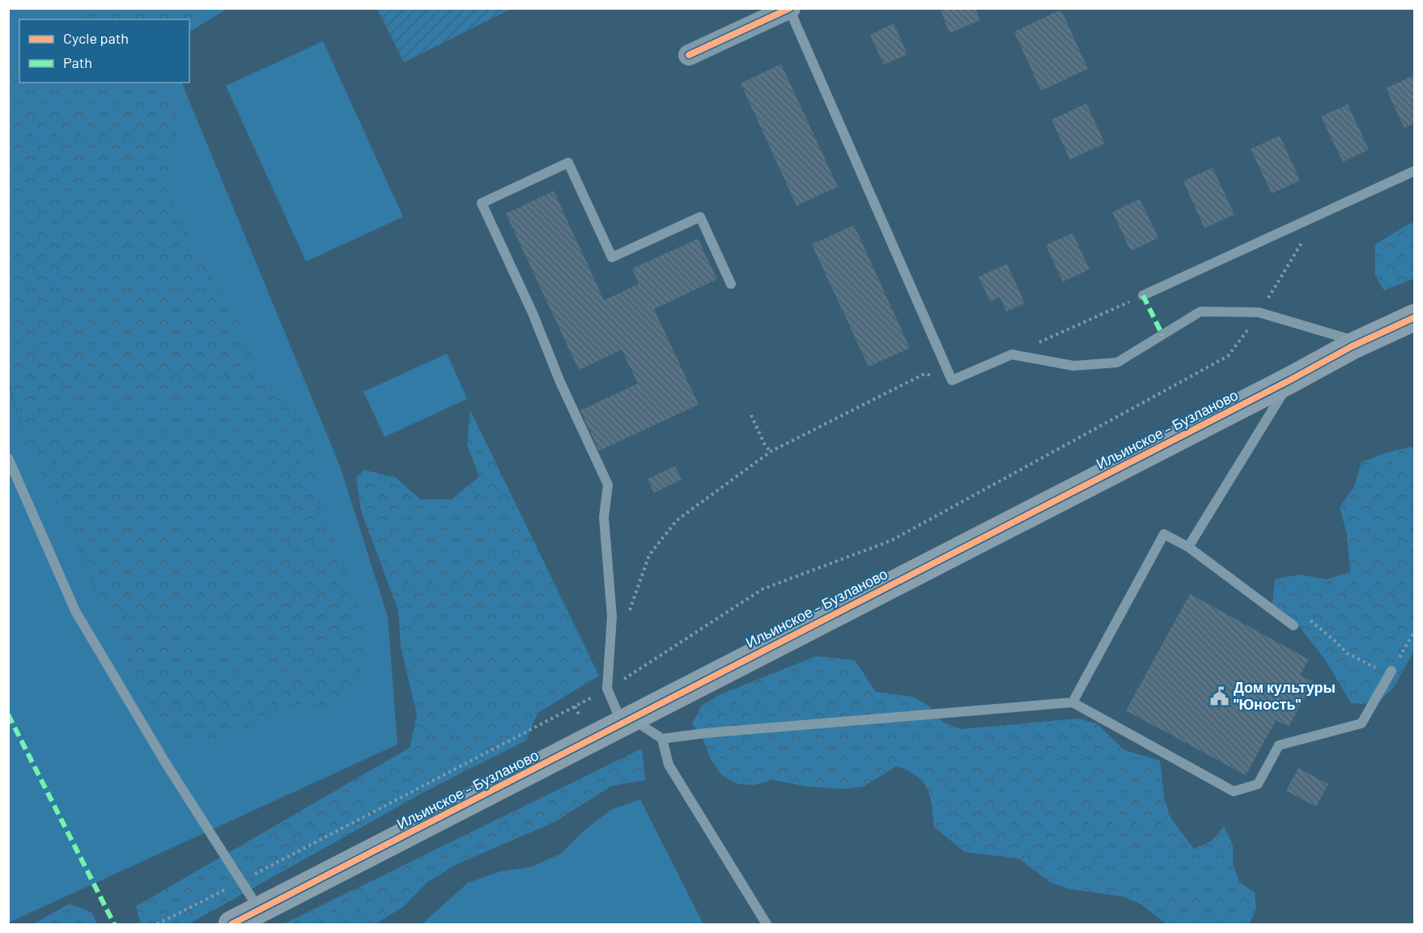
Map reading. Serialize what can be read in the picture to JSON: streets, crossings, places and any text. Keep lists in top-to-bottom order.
{
  "streets": {
    "street": ["Ильинское – Бузланово"]
  },
  "places": {
    "public building": ["Дом культуры \"Юность\""]
  },
  "legend": ["Cycle path", "Path"]
}
